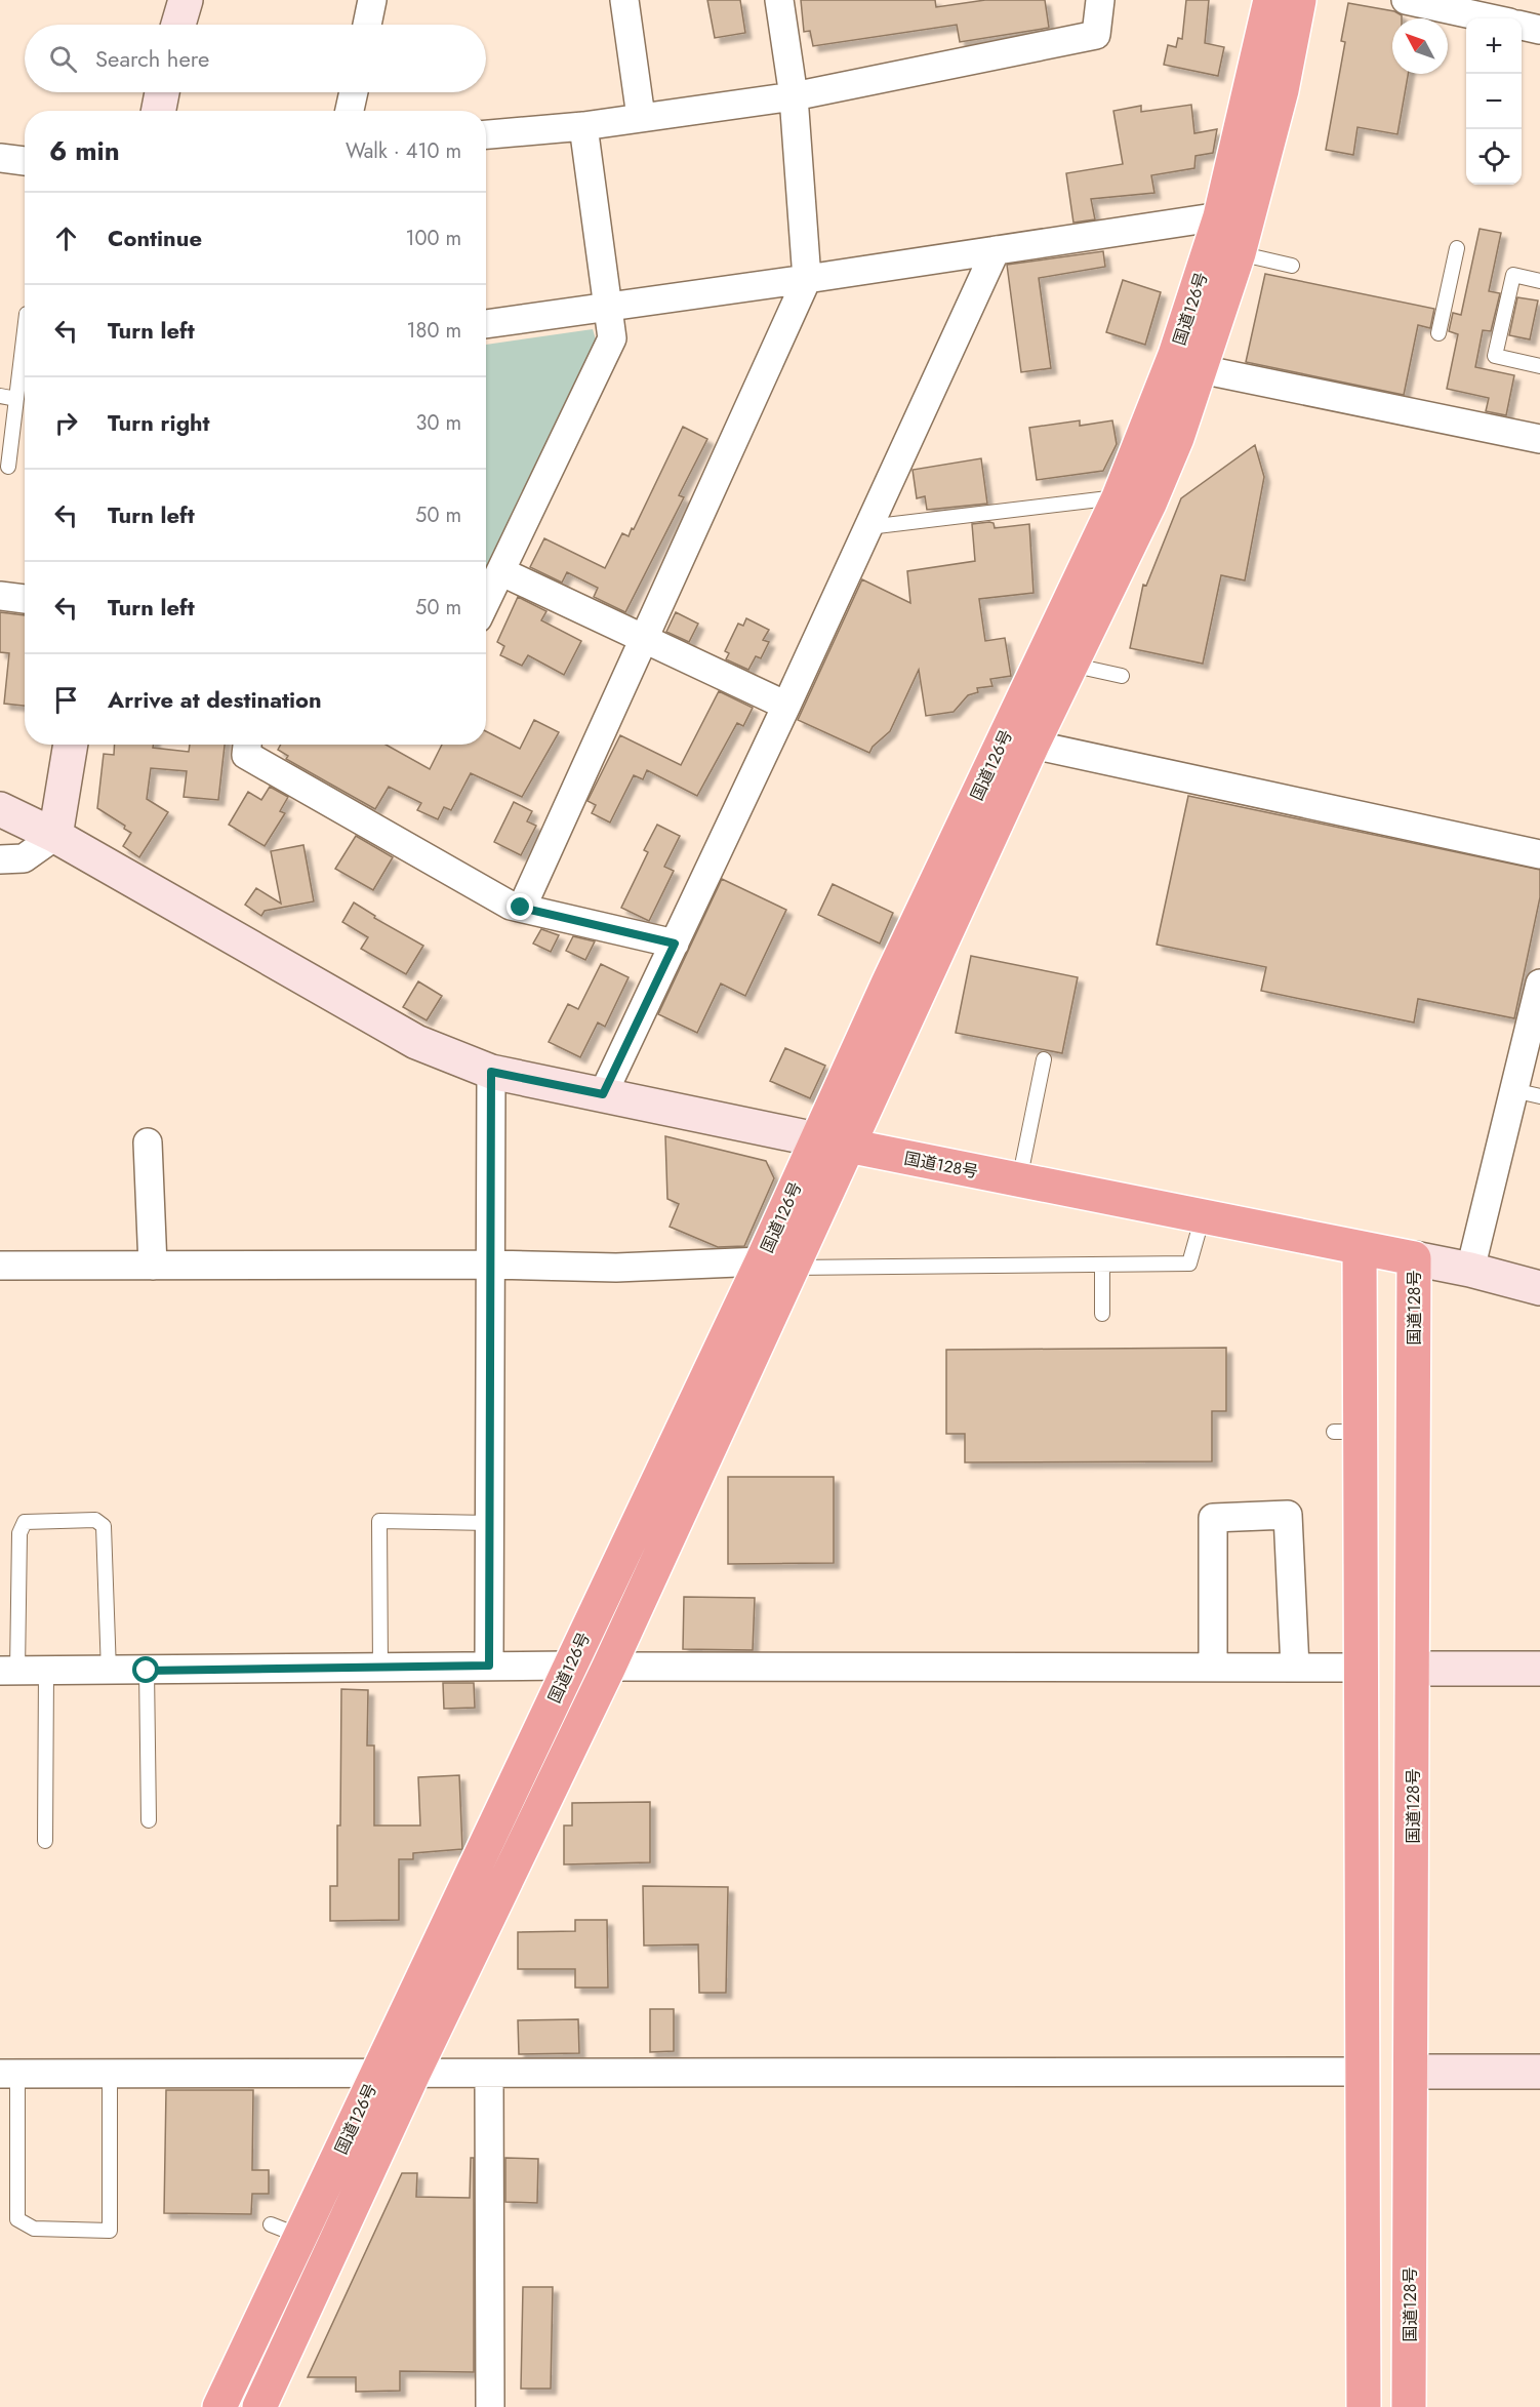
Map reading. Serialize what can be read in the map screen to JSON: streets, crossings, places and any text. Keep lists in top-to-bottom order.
{
  "streets": {
    "highway": ["国道126号", "国道128号"]
  },
  "crossings": [
    ["国道126号", "国道128号"]
  ],
  "north": "top left",
  "page": {
    "map_buttons": ["+", "−"],
    "search": "Search here",
    "heading": ["6 min", "Walk · 410 m"],
    "list": [
      ["Continue", "100 m"],
      ["Turn left", "180 m"],
      ["Turn right", "30 m"],
      ["Turn left", "50 m"],
      ["Turn left", "50 m"],
      "Arrive at destination"
    ]
  }
}
